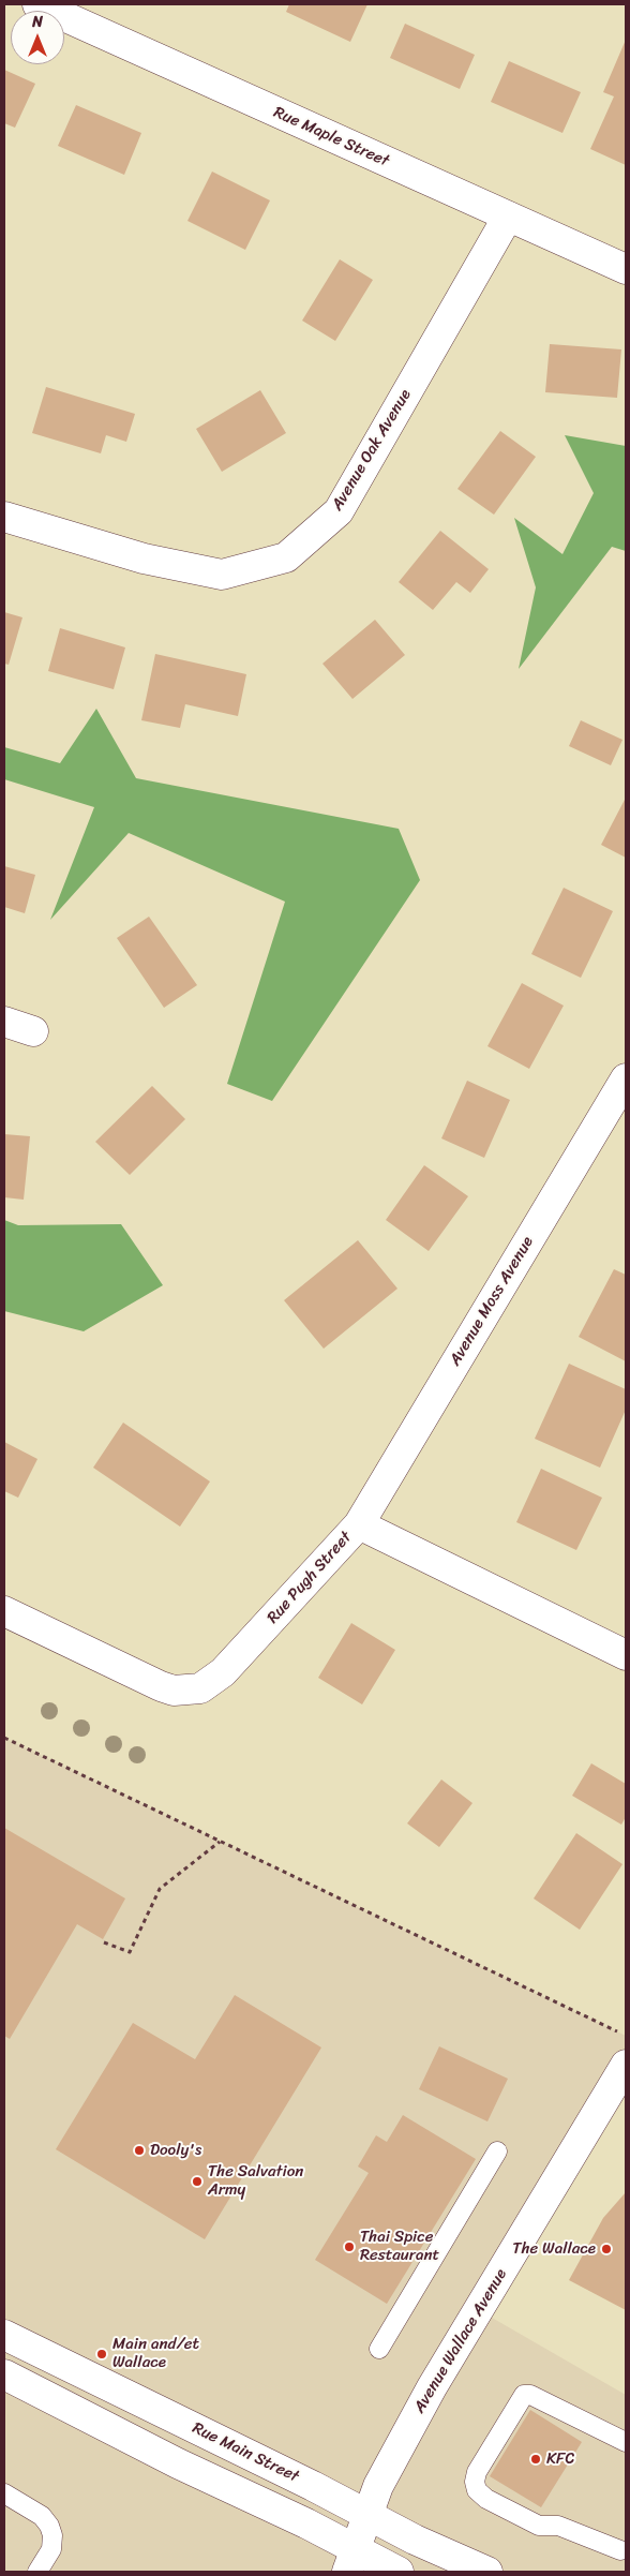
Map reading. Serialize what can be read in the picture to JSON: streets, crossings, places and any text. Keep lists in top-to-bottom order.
{
  "streets": {
    "street": [
      "Rue Maple Street",
      "Avenue Oak Avenue",
      "Avenue Moss Avenue",
      "Rue Pugh Street",
      "Avenue Wallace Avenue",
      "Rue Main Street"
    ]
  },
  "crossings": [
    ["Rue Maple Street", "Avenue Oak Avenue"],
    ["Avenue Moss Avenue", "Rue Pugh Street"],
    ["Avenue Wallace Avenue", "Rue Main Street"]
  ],
  "places": [
    "Dooly's",
    "The Salvation Army",
    "Thai Spice Restaurant",
    "The Wallace",
    "Main and/et Wallace",
    "KFC"
  ],
  "north": "top"
}
